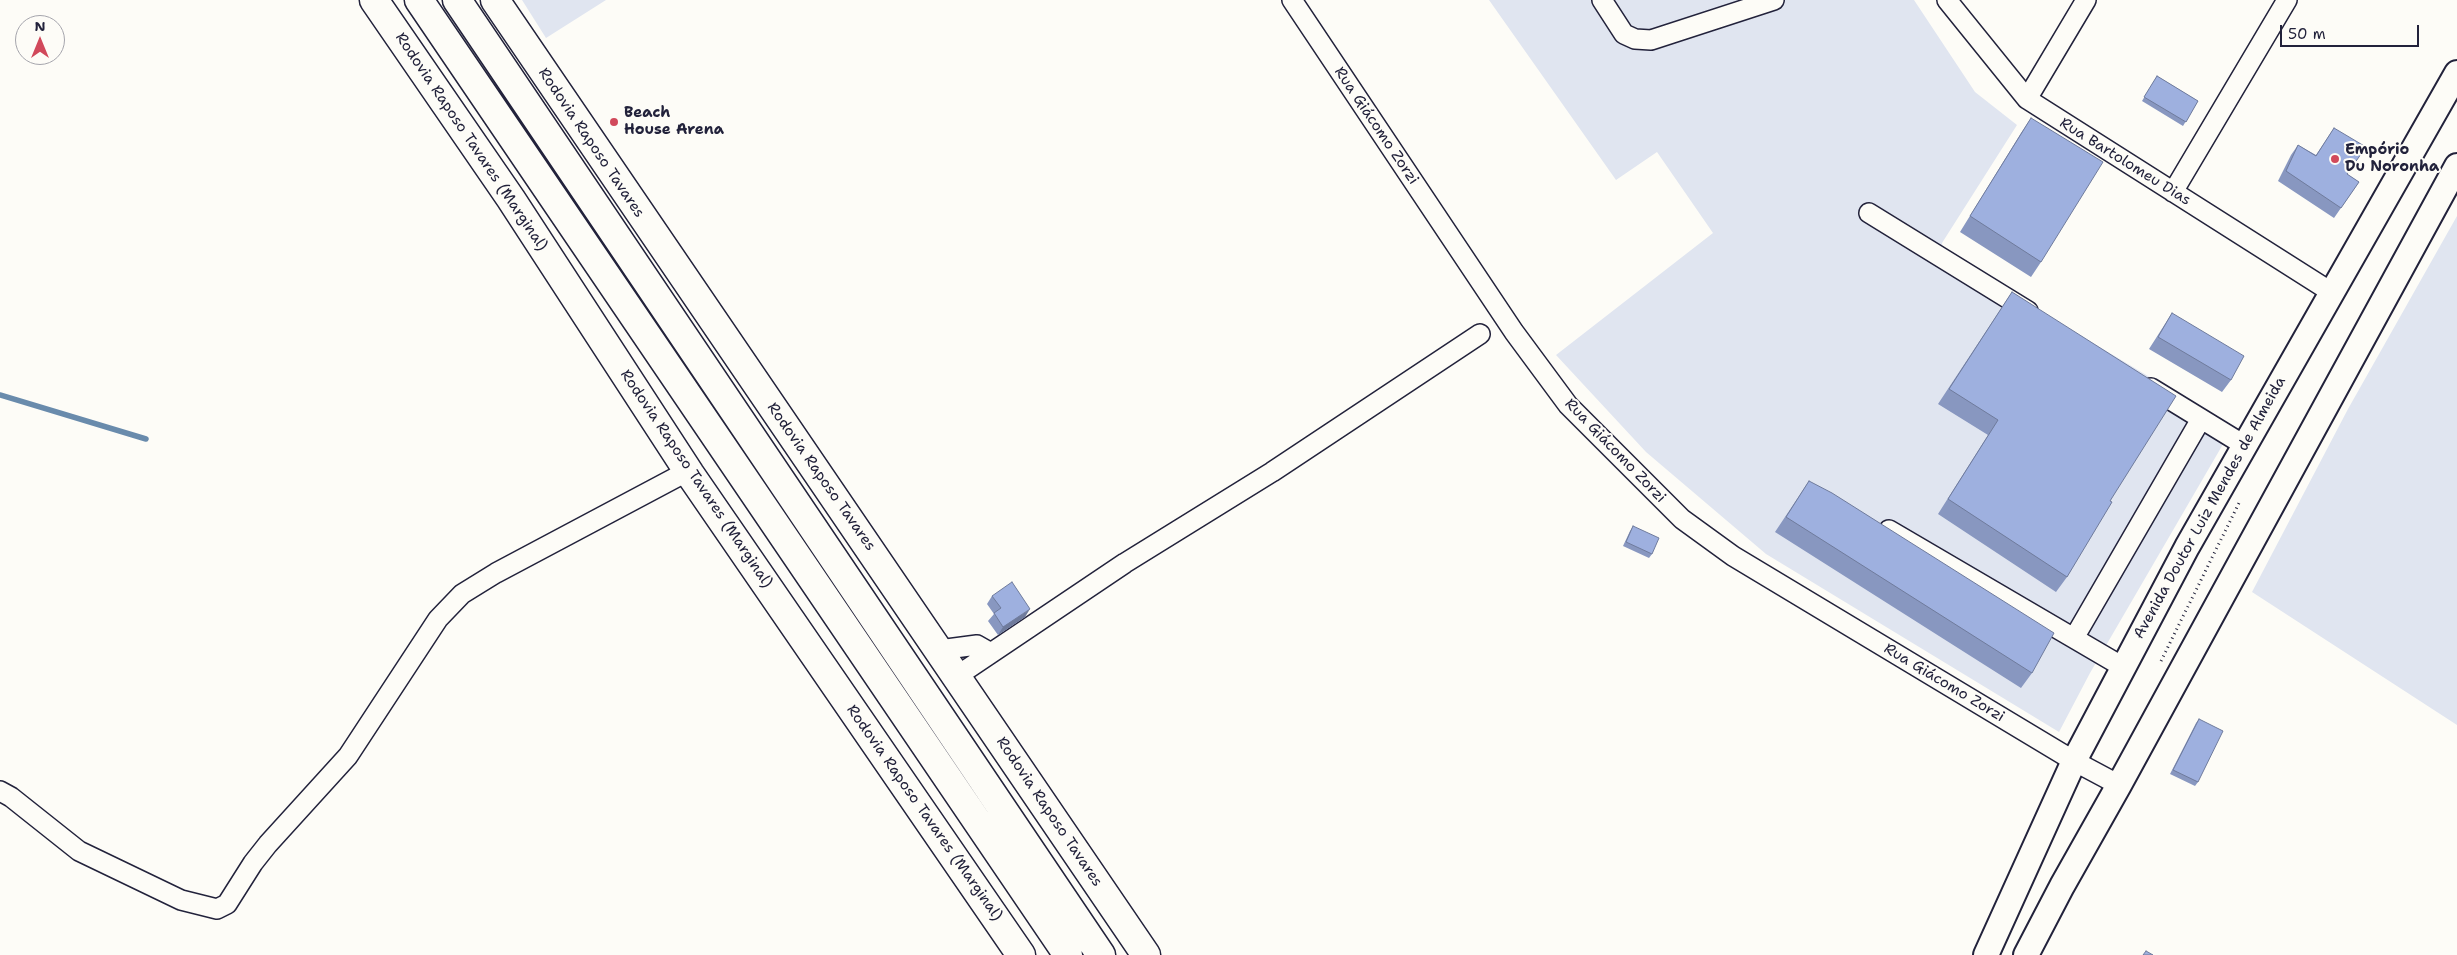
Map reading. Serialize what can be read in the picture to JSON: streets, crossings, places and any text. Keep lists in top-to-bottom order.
{
  "streets": {
    "highway": ["Rodovia Raposo Tavares (Marginal)", "Rodovia Raposo Tavares"],
    "main road": ["Avenida Doutor Luiz Mendes de Almeida"],
    "street": ["Rua Giácomo Zorzi", "Rua Bartolomeu Dias"]
  },
  "crossings": [
    ["Rua Giácomo Zorzi", "Avenida Doutor Luiz Mendes de Almeida"],
    ["Rua Bartolomeu Dias", "Avenida Doutor Luiz Mendes de Almeida"]
  ],
  "places": ["Beach House Arena", "Empório Du Noronha"],
  "scale_bar": "50 m",
  "north": "top"
}
